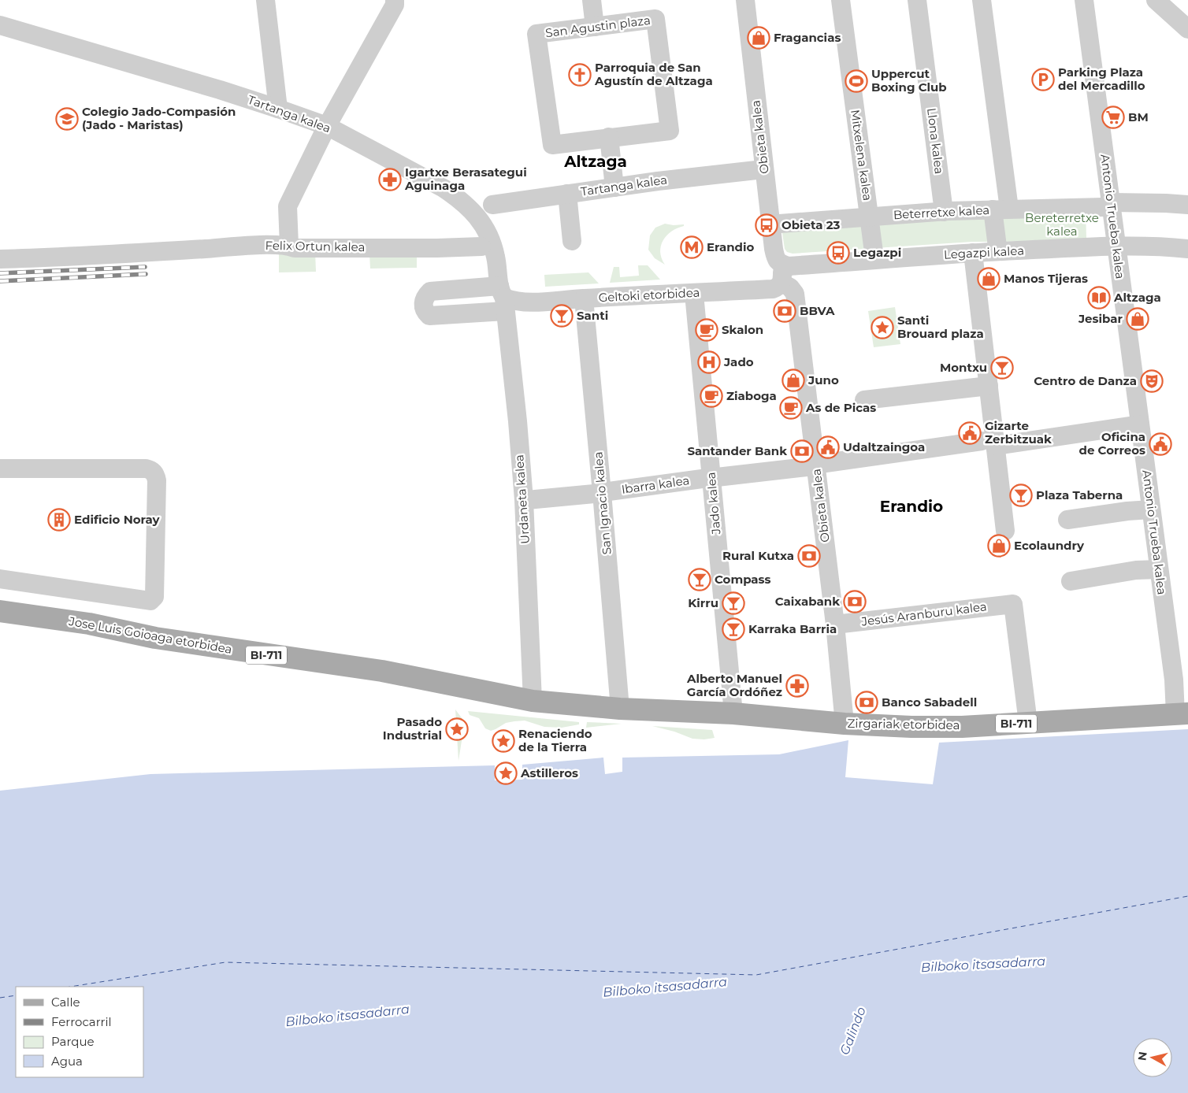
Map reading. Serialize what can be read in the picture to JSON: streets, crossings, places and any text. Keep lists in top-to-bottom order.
{
  "streets": {
    "main road": ["Jose Luis Goioaga etorbidea", "BI-711", "Zirgariak etorbidea"],
    "street": [
      "San Agustin plaza",
      "Tartanga kalea",
      "Obieta kalea",
      "Llona kalea",
      "Mitxelena kalea",
      "Beterretxe kalea",
      "Antonio Trueba kalea",
      "Felix Ortun kalea",
      "Legazpi kalea",
      "Geltoki etorbidea",
      "Ibarra kalea",
      "Urdaneta kalea",
      "San Ignacio kalea",
      "Jado kalea",
      "Jesús Aranburu kalea"
    ]
  },
  "crossings": [
    ["Tartanga kalea", "Geltoki etorbidea"],
    ["Tartanga kalea", "Urdaneta kalea"],
    ["Obieta kalea", "Legazpi kalea"],
    ["Obieta kalea", "Geltoki etorbidea"],
    ["Obieta kalea", "Jesús Aranburu kalea"],
    ["Obieta kalea", "Zirgariak etorbidea"],
    ["Llona kalea", "Beterretxe kalea"],
    ["Mitxelena kalea", "Beterretxe kalea"],
    ["Beterretxe kalea", "Antonio Trueba kalea"],
    ["Antonio Trueba kalea", "Legazpi kalea"],
    ["Antonio Trueba kalea", "Ibarra kalea"],
    ["Antonio Trueba kalea", "Zirgariak etorbidea"],
    ["Legazpi kalea", "Geltoki etorbidea"],
    ["Geltoki etorbidea", "Urdaneta kalea"],
    ["Geltoki etorbidea", "San Ignacio kalea"],
    ["Geltoki etorbidea", "Jado kalea"],
    ["Urdaneta kalea", "Jose Luis Goioaga etorbidea"],
    ["Urdaneta kalea", "BI-711"],
    ["San Ignacio kalea", "BI-711"],
    ["San Ignacio kalea", "Zirgariak etorbidea"],
    ["Jado kalea", "Zirgariak etorbidea"],
    ["Jesús Aranburu kalea", "Zirgariak etorbidea"],
    ["Jose Luis Goioaga etorbidea", "BI-711"],
    ["BI-711", "Zirgariak etorbidea"]
  ],
  "districts": ["Altzaga", "Erandio"],
  "water": ["Bilboko itsasadarra", "Galindo"],
  "parks": ["Bereterretxe kalea"],
  "places": {
    "shop": [
      "Fragancias",
      "Manos Tijeras",
      "Jesibar",
      "Juno",
      "Ecolaundry"
    ],
    "church": ["Parroquia de San Agustín de Altzaga"],
    "parking": ["Parking Plaza del Mercadillo"],
    "sports": ["Uppercut Boxing Club"],
    "supermarket": ["BM"],
    "school or university": ["Colegio Jado-Compasión (Jado - Maristas)"],
    "pharmacy": ["Igartxe Berasategui Aguinaga", "Alberto Manuel García Ordóñez"],
    "bus stop": ["Obieta 23", "Legazpi"],
    "metro station": ["Erandio"],
    "library": ["Altzaga"],
    "bank": [
      "BBVA",
      "Santander Bank",
      "Rural Kutxa",
      "Caixabank",
      "Banco Sabadell"
    ],
    "bar": [
      "Santi",
      "Montxu",
      "Plaza Taberna",
      "Compass",
      "Kirru",
      "Karraka Barria"
    ],
    "place": [
      "Santi Brouard plaza",
      "Pasado Industrial",
      "Renaciendo de la Tierra",
      "Astilleros"
    ],
    "cafe": ["Skalon", "Ziaboga", "As de Picas"],
    "hospital": ["Jado"],
    "theatre": ["Centro de Danza"],
    "public building": ["Gizarte Zerbitzuak", "Oficina de Correos", "Udaltzaingoa"],
    "building": ["Edificio Noray"]
  },
  "legend": [
    "Calle",
    "Ferrocarril",
    "Parque",
    "Agua"
  ],
  "north": "left"
}
